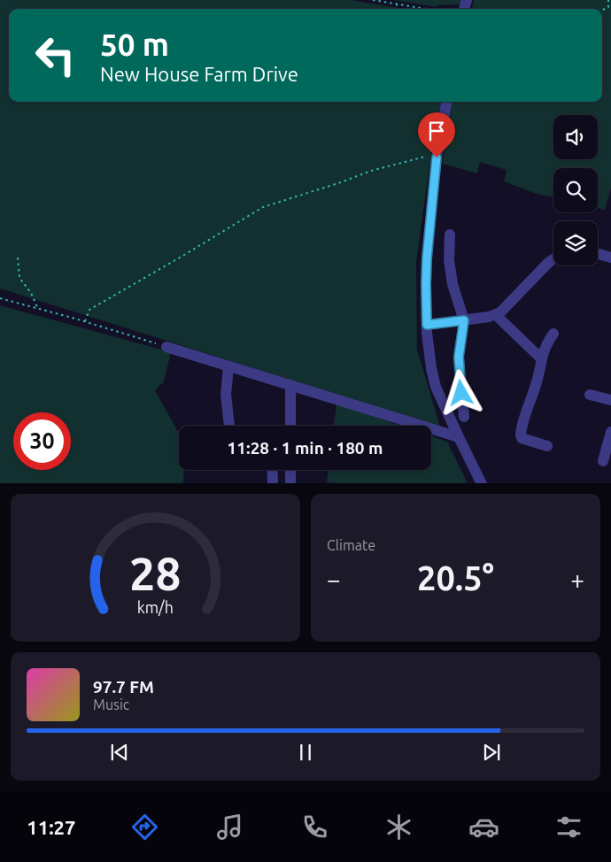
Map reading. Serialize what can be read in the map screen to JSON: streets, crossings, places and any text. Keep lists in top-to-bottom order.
{
  "page": {
    "turn": ["50 m", "New House Farm Drive"],
    "limit": "30",
    "trip": "11:28 · 1 min · 180 m",
    "tile": "Climate",
    "heat": ["−", "20.5°", "+"],
    "song": ["97.7 FM", "Music"],
    "tabs": "11:27",
    "gauge": ["28", "km/h"]
  }
}
